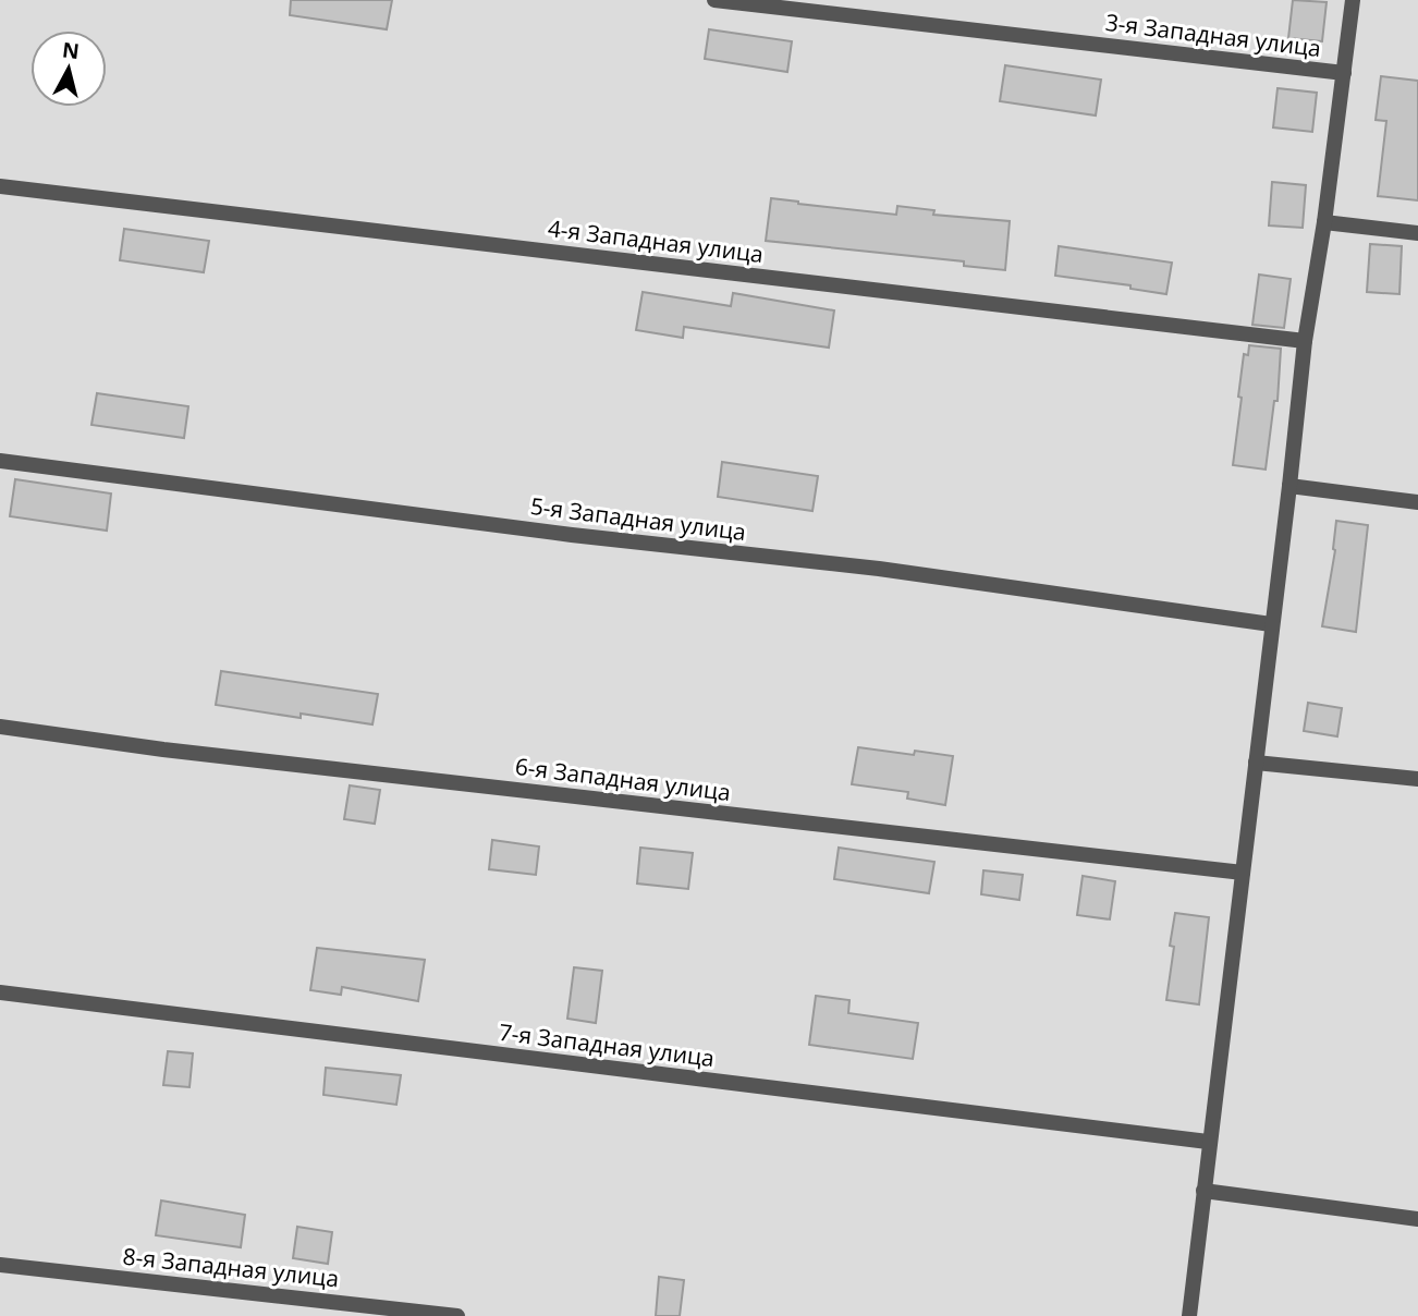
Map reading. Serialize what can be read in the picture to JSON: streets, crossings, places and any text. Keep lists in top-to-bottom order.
{
  "streets": {
    "street": [
      "3-я Западная улица",
      "4-я Западная улица",
      "5-я Западная улица",
      "6-я Западная улица",
      "7-я Западная улица",
      "8-я Западная улица"
    ]
  },
  "north": "top"
}
